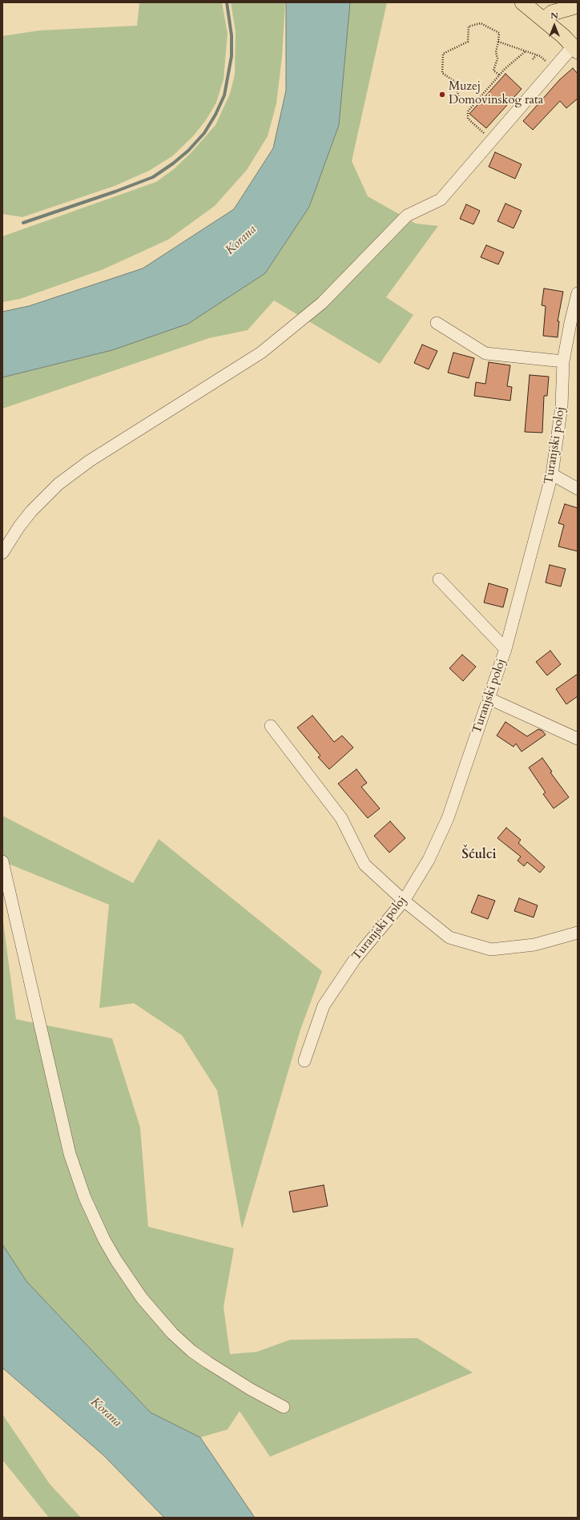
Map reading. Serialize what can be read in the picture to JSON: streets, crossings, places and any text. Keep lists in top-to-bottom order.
{
  "streets": {
    "street": ["Turanjski poloj"]
  },
  "districts": ["Šćulci"],
  "water": ["Korana"],
  "places": ["Muzej Domovinskog rata"],
  "north": "top"
}
